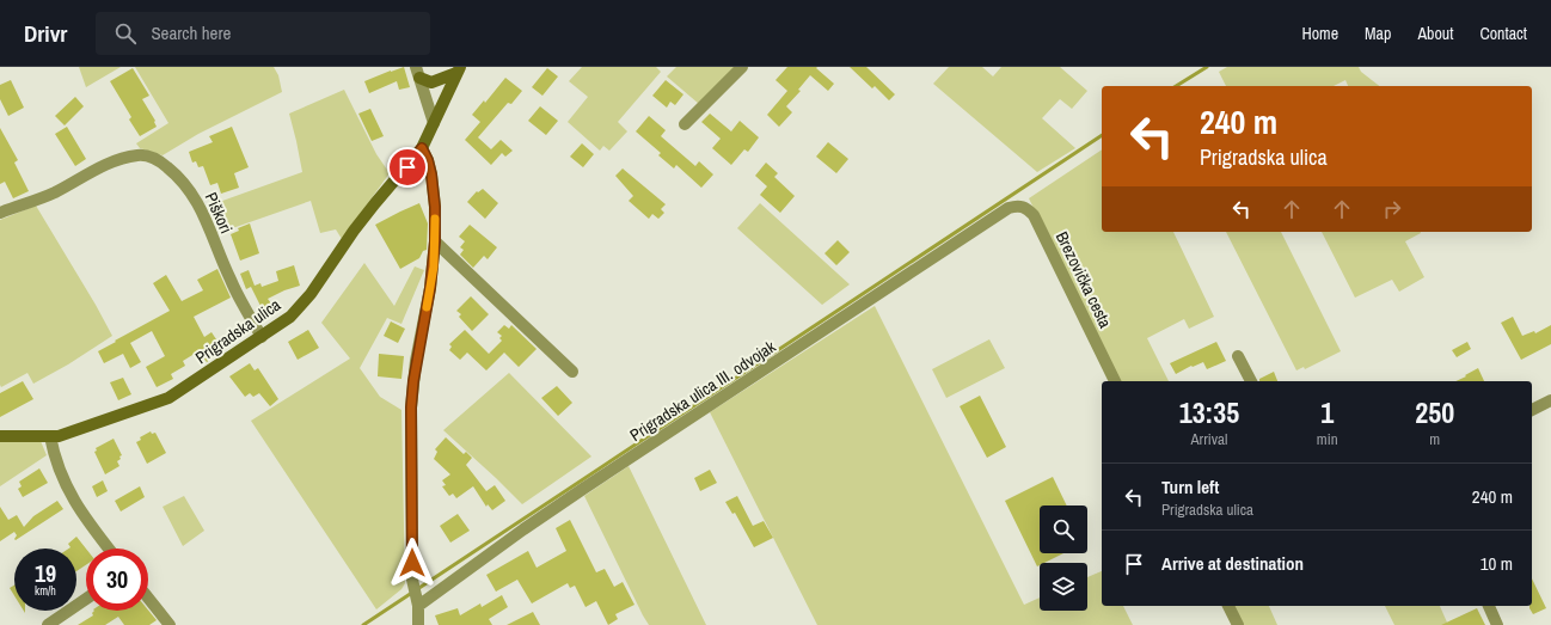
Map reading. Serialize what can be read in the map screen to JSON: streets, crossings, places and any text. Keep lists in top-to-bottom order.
{
  "streets": {
    "main road": ["Prigradska ulica"],
    "street": ["Piškori", "Brezovička cesta", "Prigradska ulica III. odvojak"]
  },
  "crossings": [
    ["Piškori", "Prigradska ulica"],
    ["Brezovička cesta", "Prigradska ulica III. odvojak"]
  ],
  "page": {
    "header": "Drivr",
    "search": "Search here",
    "nav": [
      "Home",
      "Map",
      "About",
      "Contact"
    ],
    "turn": ["240 m", "Prigradska ulica"],
    "eta": [
      "13:35",
      "Arrival",
      "1",
      "min",
      "250",
      "m"
    ],
    "list": [
      {
        "name": "Turn left",
        "note": "Prigradska ulica",
        "value": "240 m"
      },
      {
        "name": "Arrive at destination",
        "value": "10 m"
      }
    ],
    "speed": "19 km/h",
    "limit": "30"
  }
}
